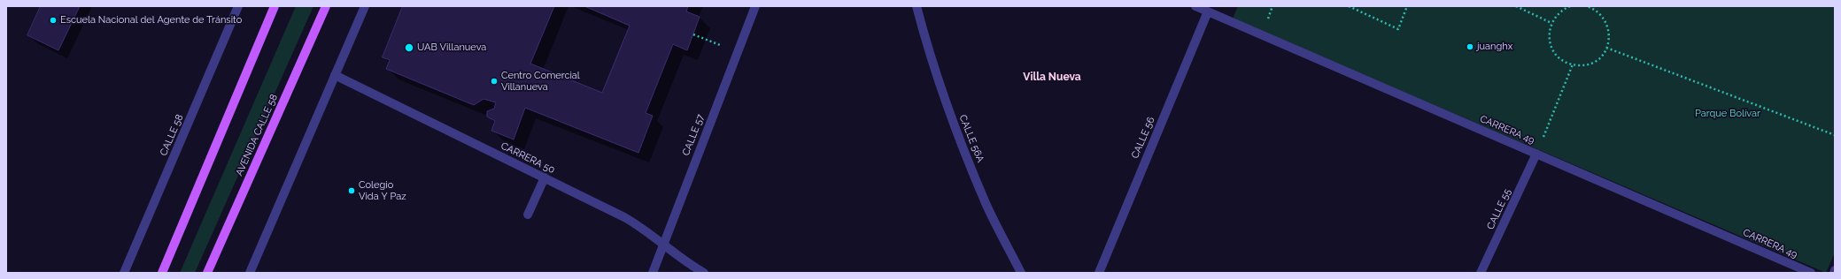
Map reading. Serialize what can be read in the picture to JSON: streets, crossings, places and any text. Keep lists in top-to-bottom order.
{
  "streets": {
    "main road": ["AVENIDA CALLE 58"],
    "street": [
      "CARRERA 49",
      "CALLE 58",
      "CALLE 57",
      "CALLE 56",
      "CALLE 56A",
      "CARRERA 50",
      "CALLE 55"
    ]
  },
  "crossings": [
    ["CARRERA 49", "CALLE 56"],
    ["CARRERA 49", "CALLE 55"],
    ["CALLE 57", "CARRERA 50"]
  ],
  "districts": ["Villa Nueva"],
  "parks": ["Parque Bolívar"],
  "places": [
    "Escuela Nacional del Agente de Tránsito",
    "juanghx",
    "UAB Villanueva",
    "Centro Comercial Villanueva",
    "Colegio Vida Y Paz"
  ]
}
